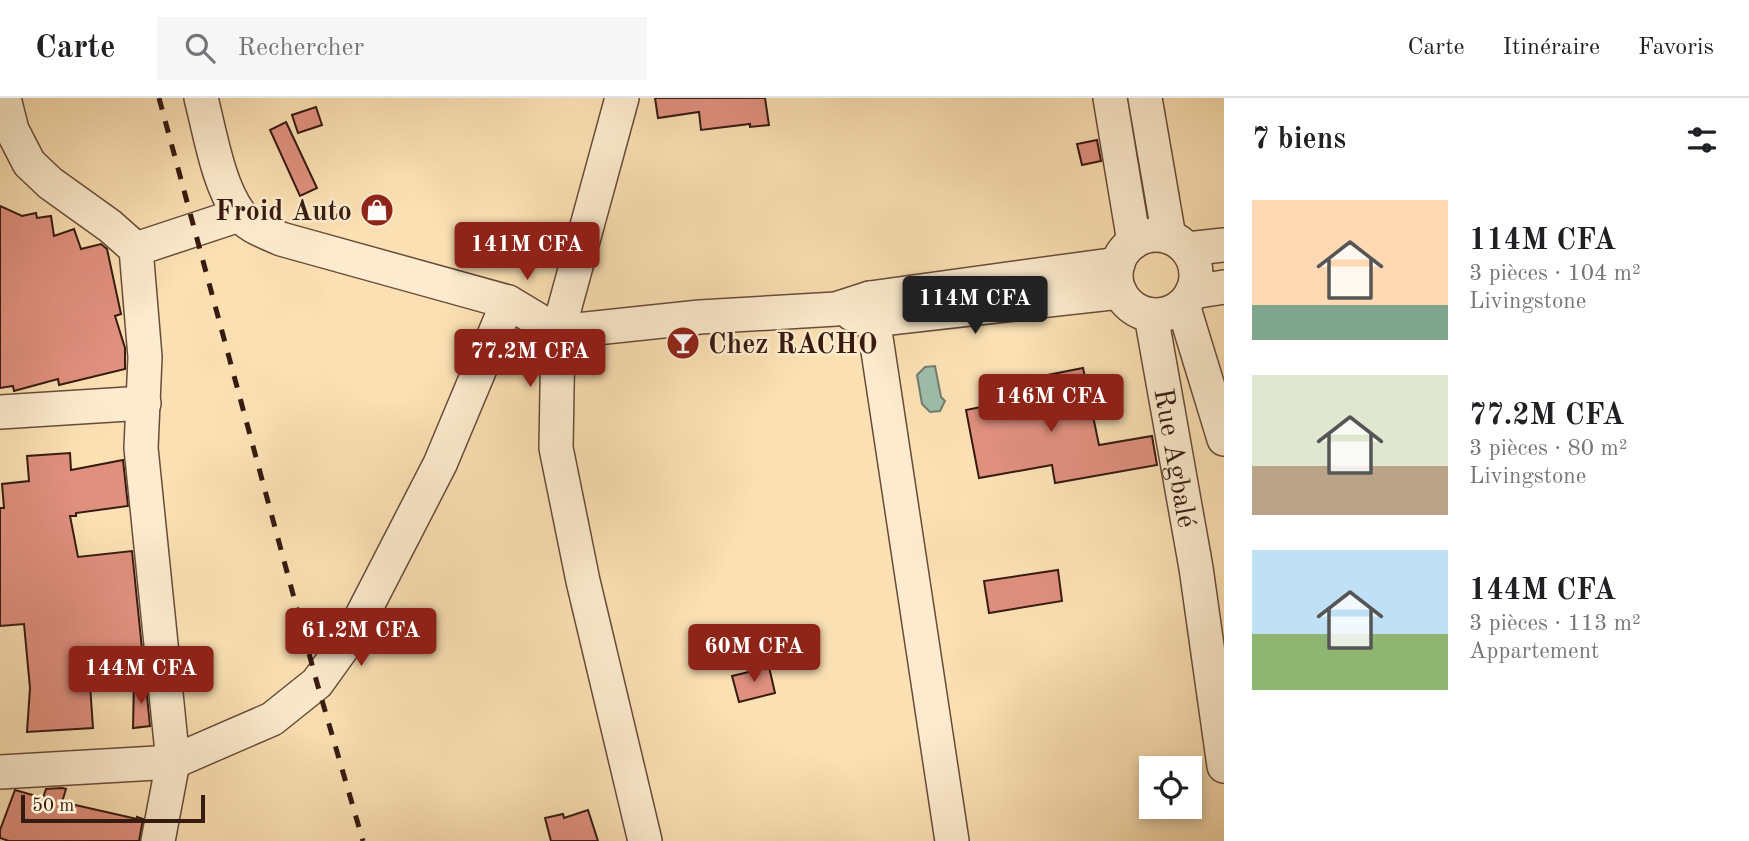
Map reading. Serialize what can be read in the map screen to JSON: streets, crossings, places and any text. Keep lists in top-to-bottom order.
{
  "streets": {
    "street": ["Rue Agbalé"]
  },
  "places": {
    "shop": ["Froid Auto"],
    "bar": ["Chez RACHO"]
  },
  "scale_bar": "50 m",
  "page": {
    "header": "Carte",
    "search": "Rechercher",
    "nav": ["Carte", "Itinéraire", "Favoris"],
    "heading": "7 biens",
    "list": [
      {
        "name": "114M CFA",
        "note": "3 pièces · 104 m² · Livingstone"
      },
      {
        "name": "77.2M CFA",
        "note": "3 pièces · 80 m² · Livingstone"
      },
      {
        "name": "144M CFA",
        "note": "3 pièces · 113 m² · Appartement"
      }
    ],
    "price": [
      "141M CFA",
      "114M CFA",
      "77.2M CFA",
      "146M CFA",
      "61.2M CFA",
      "60M CFA",
      "144M CFA"
    ],
    "scale": "50 m"
  }
}
